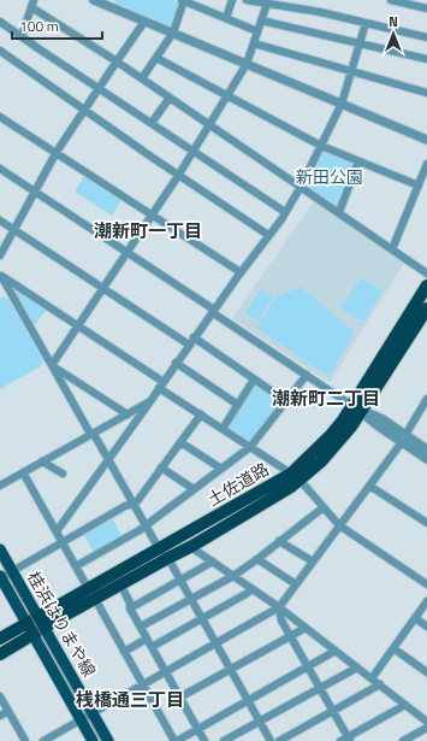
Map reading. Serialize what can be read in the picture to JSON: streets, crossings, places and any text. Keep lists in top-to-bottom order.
{
  "streets": {
    "highway": ["土佐道路"],
    "main road": ["桂浜はりまや線"]
  },
  "crossings": [
    ["土佐道路", "桂浜はりまや線"]
  ],
  "districts": ["潮新町一丁目", "潮新町二丁目", "桟橋通三丁目"],
  "parks": ["新田公園"],
  "scale_bar": "100 m",
  "north": "top"
}
